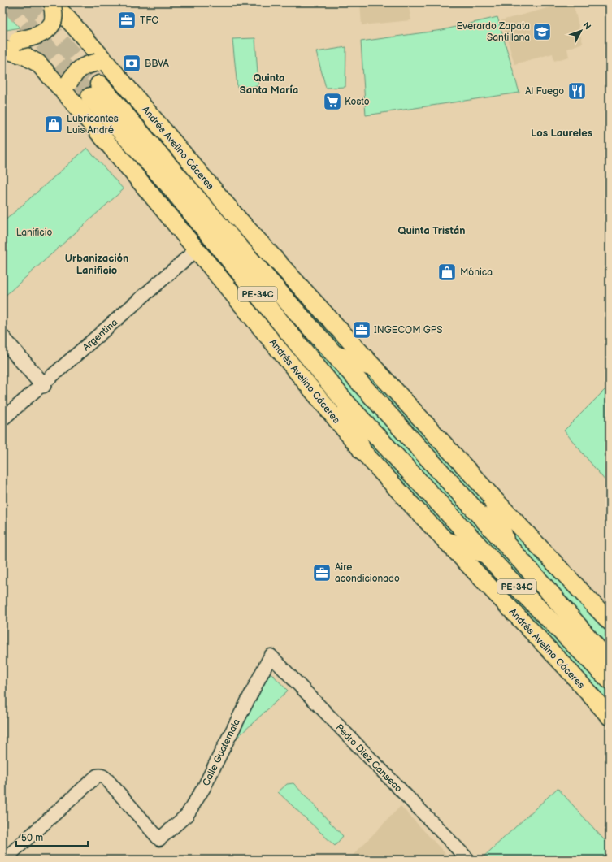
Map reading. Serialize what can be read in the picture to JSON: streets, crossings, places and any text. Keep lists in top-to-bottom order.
{
  "streets": {
    "highway": ["Andrés Avelino Cáceres", "PE-34C"],
    "street": ["Argentina", "Calle Guatemala", "Pedro Diez Canseco"]
  },
  "crossings": [
    ["Andrés Avelino Cáceres", "Argentina"],
    ["Calle Guatemala", "Pedro Diez Canseco"]
  ],
  "districts": [
    "Quinta Santa María",
    "Los Laureles",
    "Quinta Tristán",
    "Urbanización Lanificio"
  ],
  "parks": ["Lanificio"],
  "places": {
    "office": ["TFC", "INGECOM GPS", "Aire acondicionado"],
    "school or university": ["Everardo Zapata Santillana"],
    "bank": ["BBVA"],
    "restaurant": ["Al Fuego"],
    "supermarket": ["Kosto"],
    "shop": ["Lubricantes Luis André", "Mónica"]
  },
  "scale_bar": "50 m",
  "north": "top right"
}
